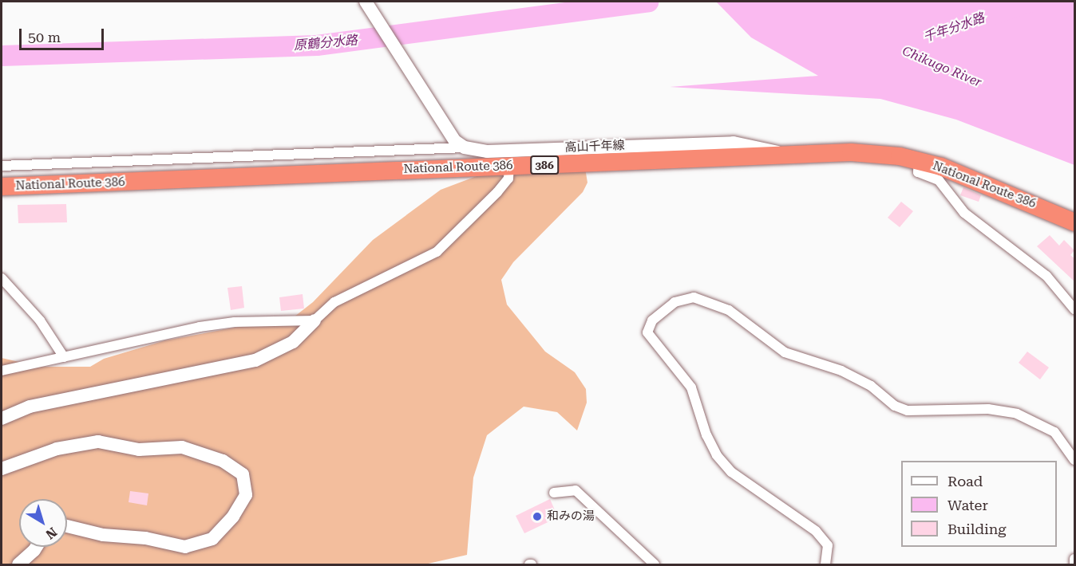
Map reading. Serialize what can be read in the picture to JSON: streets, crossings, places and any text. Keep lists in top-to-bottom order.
{
  "streets": {
    "highway": ["386", "National Route 386"],
    "street": ["高山千年線"]
  },
  "crossings": [
    ["高山千年線", "National Route 386"]
  ],
  "water": ["千年分水路", "原鶴分水路", "Chikugo River"],
  "places": ["和みの湯"],
  "legend": ["Road", "Water", "Building"],
  "scale_bar": "50 m",
  "north": "bottom right"
}
